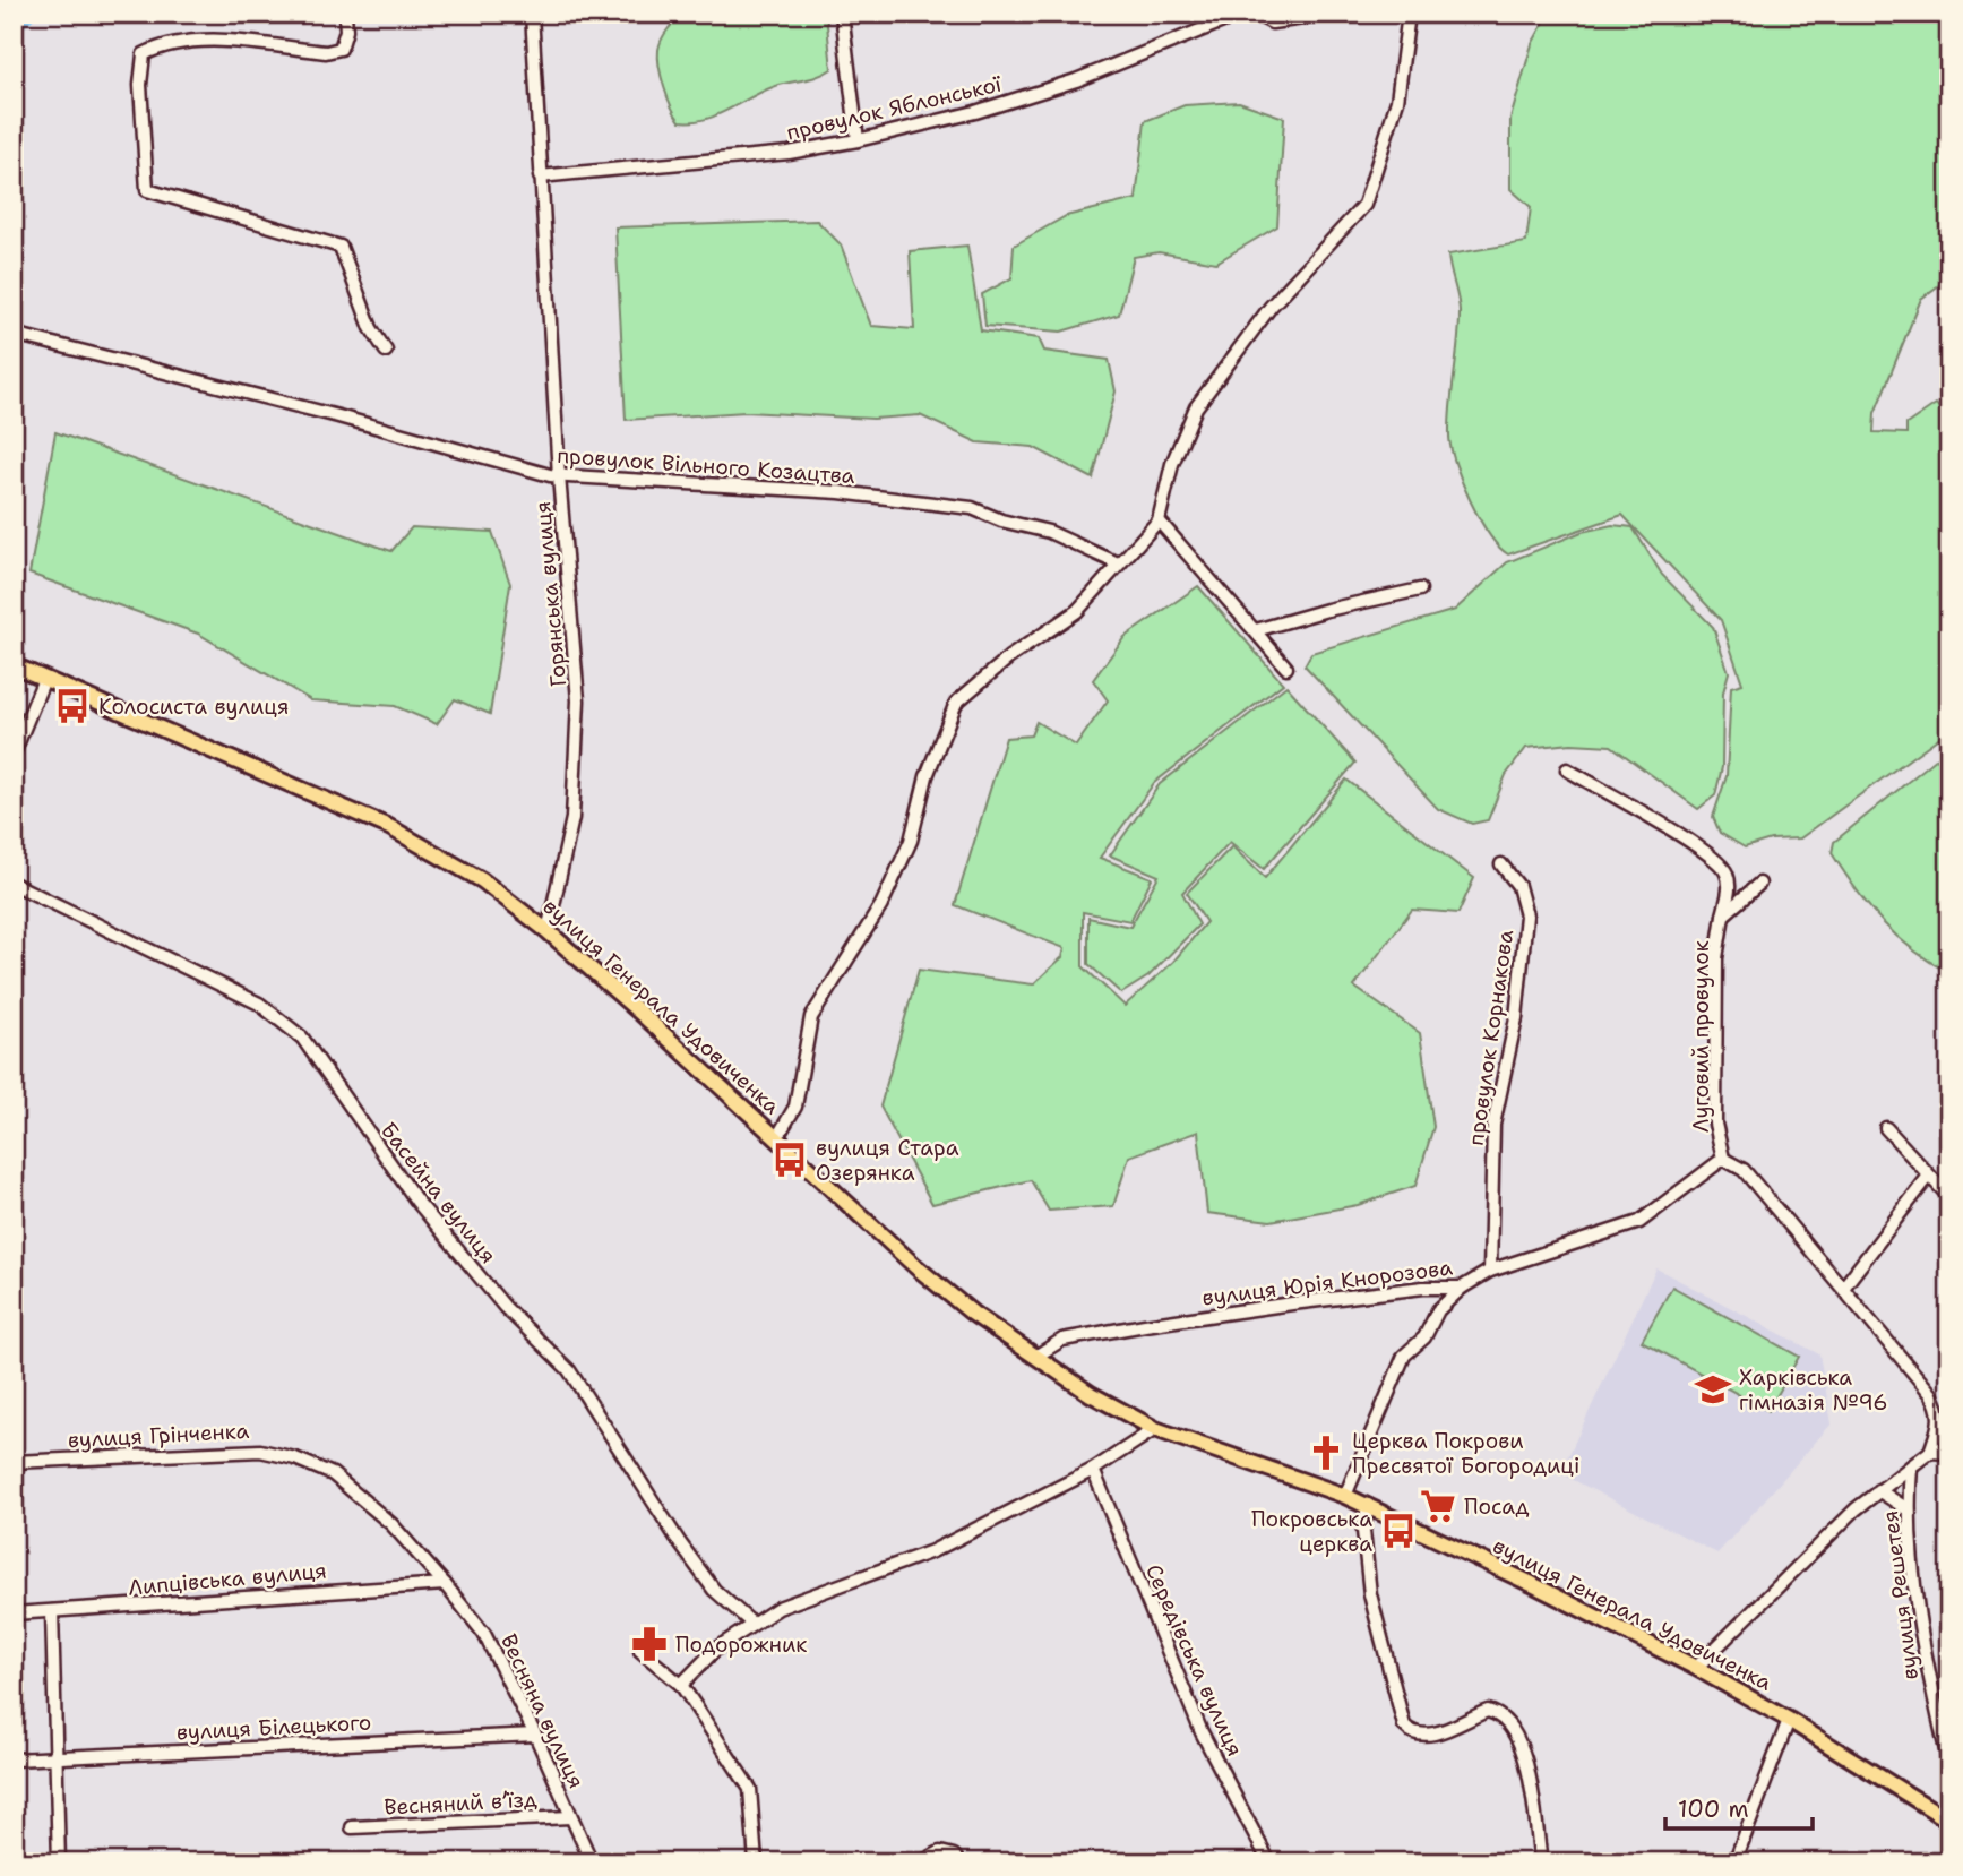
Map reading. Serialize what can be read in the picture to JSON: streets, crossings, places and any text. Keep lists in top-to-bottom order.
{
  "streets": {
    "main road": ["вулиця Генерала Удовиченка"],
    "street": [
      "провулок Яблонської",
      "провулок Вільного Козацтва",
      "Горянська вулиця",
      "Луговий провулок",
      "провулок Корнакова",
      "Басейна вулиця",
      "вулиця Юрія Кнорозова",
      "вулиця Грінченка",
      "Липцівська вулиця",
      "вулиця Решетея",
      "Середівська вулиця",
      "Весняна вулиця",
      "вулиця Білецького",
      "Весняний вʼїзд"
    ]
  },
  "crossings": [
    ["провулок Яблонської", "Горянська вулиця"],
    ["провулок Вільного Козацтва", "Горянська вулиця"],
    ["Горянська вулиця", "вулиця Генерала Удовиченка"],
    ["вулиця Генерала Удовиченка", "вулиця Юрія Кнорозова"],
    ["Луговий провулок", "вулиця Юрія Кнорозова"],
    ["провулок Корнакова", "вулиця Юрія Кнорозова"],
    ["вулиця Грінченка", "Липцівська вулиця"],
    ["вулиця Грінченка", "Весняна вулиця"],
    ["Липцівська вулиця", "Весняна вулиця"],
    ["Весняна вулиця", "вулиця Білецького"],
    ["Весняна вулиця", "Весняний вʼїзд"]
  ],
  "places": {
    "bus stop": ["Колосиста вулиця", "вулиця Стара Озерянка", "Покровська церква"],
    "school or university": ["Харківська гімназія №96"],
    "church": ["Церква Покрови Пресвятої Богородиці"],
    "supermarket": ["Посад"],
    "pharmacy": ["Подорожник"]
  },
  "scale_bar": "100 m"
}
